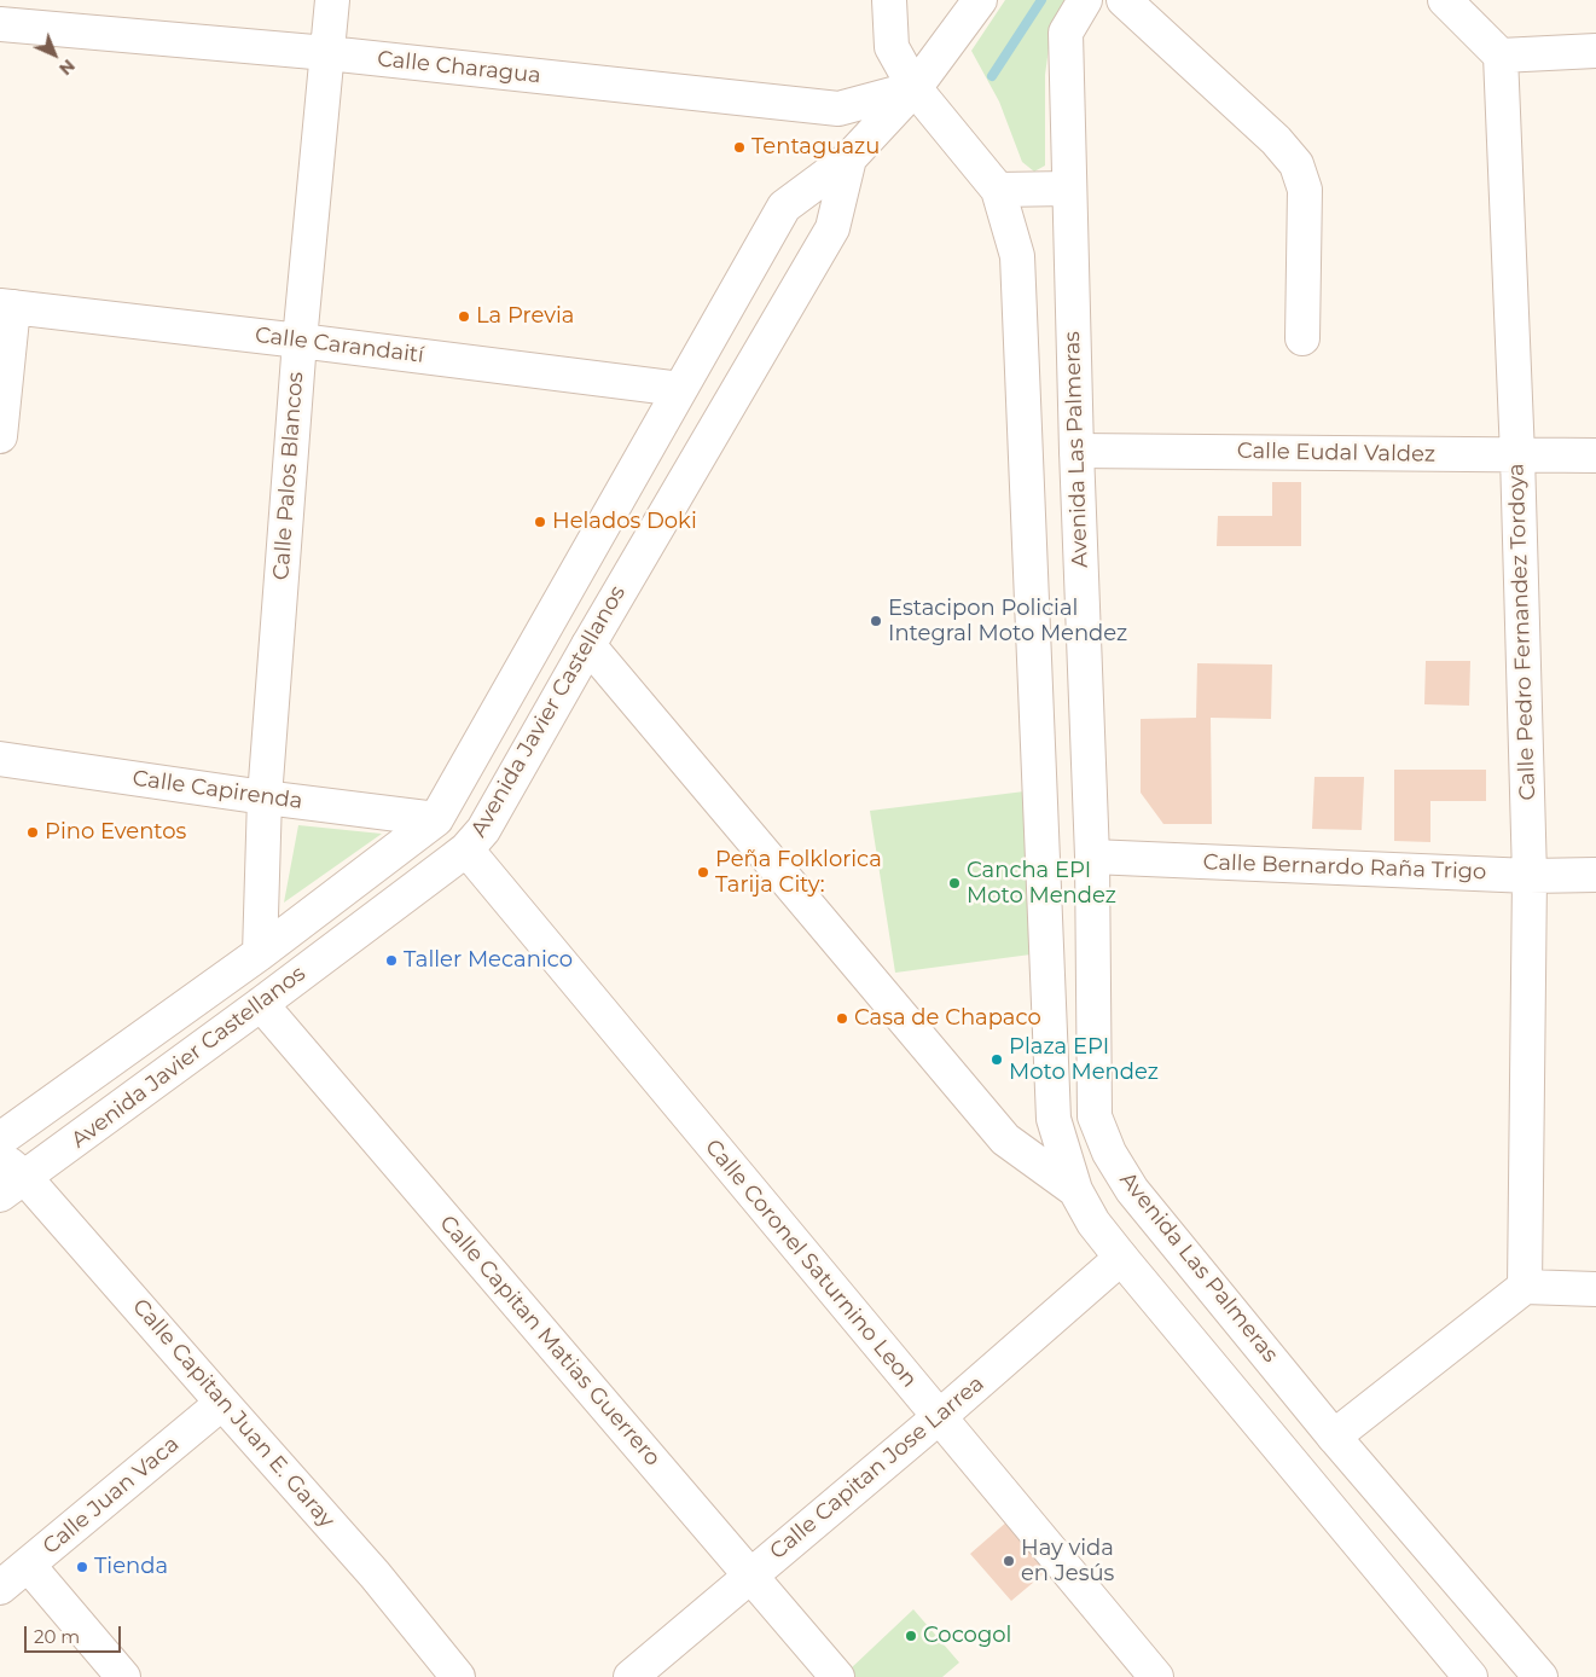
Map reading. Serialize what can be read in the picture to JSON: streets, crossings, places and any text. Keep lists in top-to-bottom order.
{
  "streets": {
    "street": [
      "Calle Charagua",
      "Calle Carandaití",
      "Avenida Las Palmeras",
      "Calle Eudal Valdez",
      "Calle Palos Blancos",
      "Calle Pedro Fernandez Tordoya",
      "Avenida Javier Castellanos",
      "Calle Capirenda",
      "Calle Bernardo Raña Trigo",
      "Calle Coronel Saturnino Leon",
      "Calle Capitan Matias Guerrero",
      "Calle Capitan Juan E. Garay",
      "Calle Capitan Jose Larrea",
      "Calle Juan Vaca"
    ]
  },
  "crossings": [
    ["Calle Charagua", "Calle Palos Blancos"],
    ["Calle Charagua", "Avenida Javier Castellanos"],
    ["Calle Carandaití", "Calle Palos Blancos"],
    ["Calle Carandaití", "Avenida Javier Castellanos"],
    ["Avenida Las Palmeras", "Calle Eudal Valdez"],
    ["Avenida Las Palmeras", "Calle Bernardo Raña Trigo"],
    ["Calle Eudal Valdez", "Calle Pedro Fernandez Tordoya"],
    ["Calle Palos Blancos", "Avenida Javier Castellanos"],
    ["Calle Palos Blancos", "Calle Capirenda"],
    ["Calle Pedro Fernandez Tordoya", "Calle Bernardo Raña Trigo"],
    ["Avenida Javier Castellanos", "Calle Capirenda"],
    ["Avenida Javier Castellanos", "Calle Coronel Saturnino Leon"],
    ["Avenida Javier Castellanos", "Calle Capitan Matias Guerrero"],
    ["Avenida Javier Castellanos", "Calle Capitan Juan E. Garay"],
    ["Calle Coronel Saturnino Leon", "Calle Capitan Jose Larrea"],
    ["Calle Capitan Matias Guerrero", "Calle Capitan Jose Larrea"],
    ["Calle Capitan Juan E. Garay", "Calle Juan Vaca"]
  ],
  "places": [
    "Tentaguazu",
    "La Previa",
    "Helados Doki",
    "Estacipon Policial Integral Moto Mendez",
    "Pino Eventos",
    "Peña Folklorica Tarija City:",
    "Cancha EPI Moto Mendez",
    "Taller Mecanico",
    "Casa de Chapaco",
    "Plaza EPI Moto Mendez",
    "Hay vida en Jesús",
    "Tienda",
    "Cocogol"
  ],
  "scale_bar": "20 m",
  "north": "bottom right"
}
